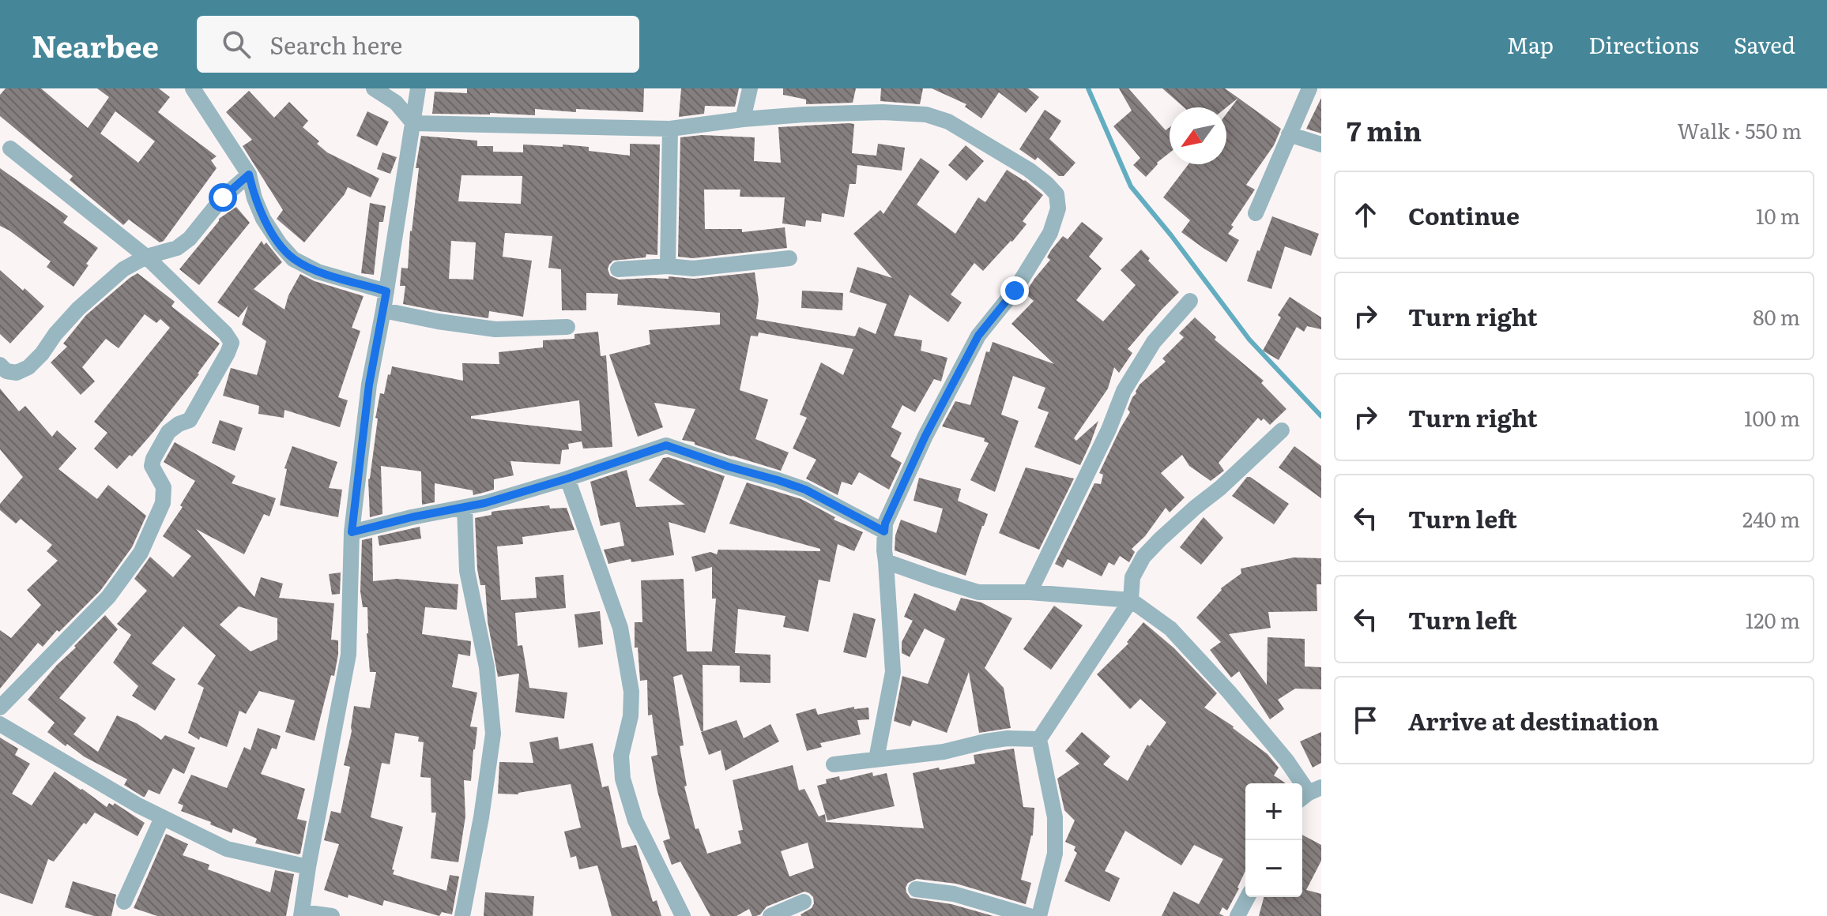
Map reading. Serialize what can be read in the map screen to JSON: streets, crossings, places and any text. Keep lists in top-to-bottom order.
{
  "north": "bottom left",
  "page": {
    "header": "Nearbee",
    "search": "Search here",
    "nav": ["Map", "Directions", "Saved"],
    "heading": ["7 min", "Walk · 550 m"],
    "list": [
      ["Continue", "10 m"],
      ["Turn right", "80 m"],
      ["Turn right", "100 m"],
      ["Turn left", "240 m"],
      ["Turn left", "120 m"],
      "Arrive at destination"
    ],
    "map_buttons": ["+", "−"]
  }
}
